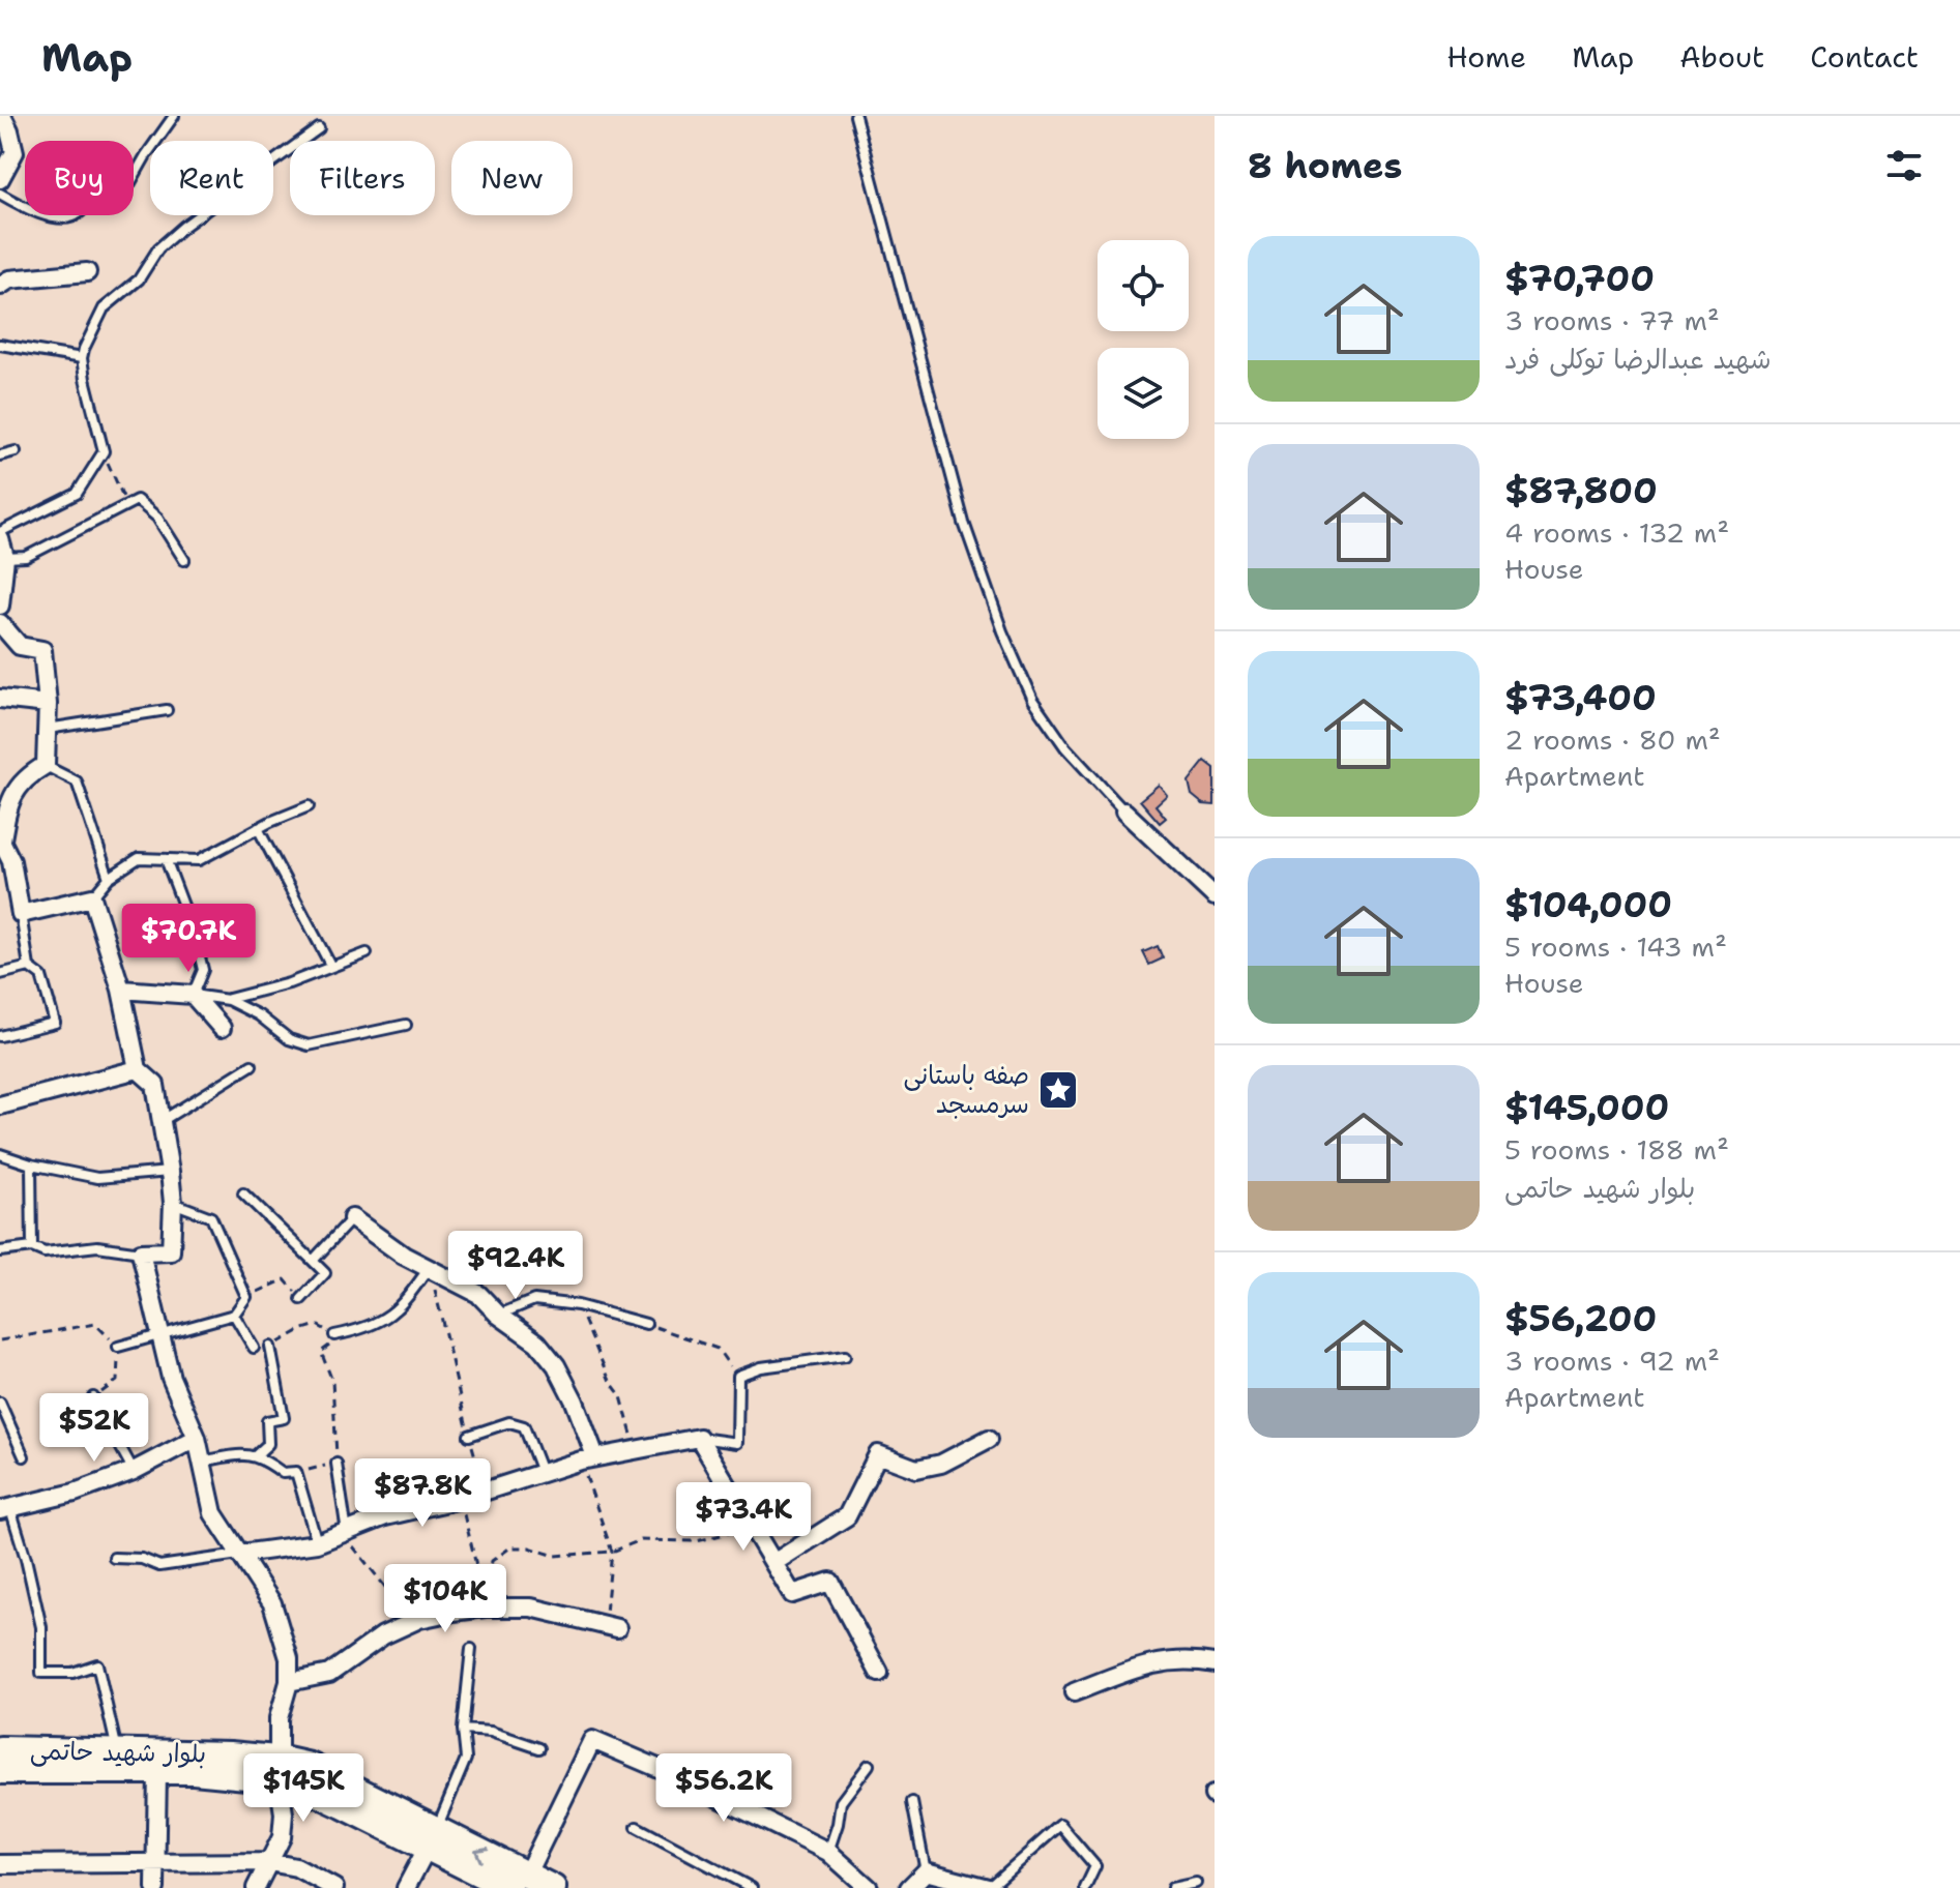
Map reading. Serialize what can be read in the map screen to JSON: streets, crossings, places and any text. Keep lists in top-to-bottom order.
{
  "streets": {
    "main road": ["بلوار شهید حاتمی"]
  },
  "places": {
    "place": ["صفه باستانی سرمسجد"]
  },
  "page": {
    "header": "Map",
    "nav": [
      "Home",
      "Map",
      "About",
      "Contact"
    ],
    "heading": "8 homes",
    "chip": [
      "Buy",
      "Rent",
      "Filters",
      "New"
    ],
    "list": [
      {
        "name": "$70,700",
        "note": "3 rooms · 77 m² · شهید عبدالرضا توکلی فرد"
      },
      {
        "name": "$87,800",
        "note": "4 rooms · 132 m² · House"
      },
      {
        "name": "$73,400",
        "note": "2 rooms · 80 m² · Apartment"
      },
      {
        "name": "$104,000",
        "note": "5 rooms · 143 m² · House"
      },
      {
        "name": "$145,000",
        "note": "5 rooms · 188 m² · بلوار شهید حاتمی"
      },
      {
        "name": "$56,200",
        "note": "3 rooms · 92 m² · Apartment"
      }
    ],
    "price": [
      "$70.7K",
      "$92.4K",
      "$52K",
      "$87.8K",
      "$73.4K",
      "$104K",
      "$145K",
      "$56.2K"
    ]
  }
}
